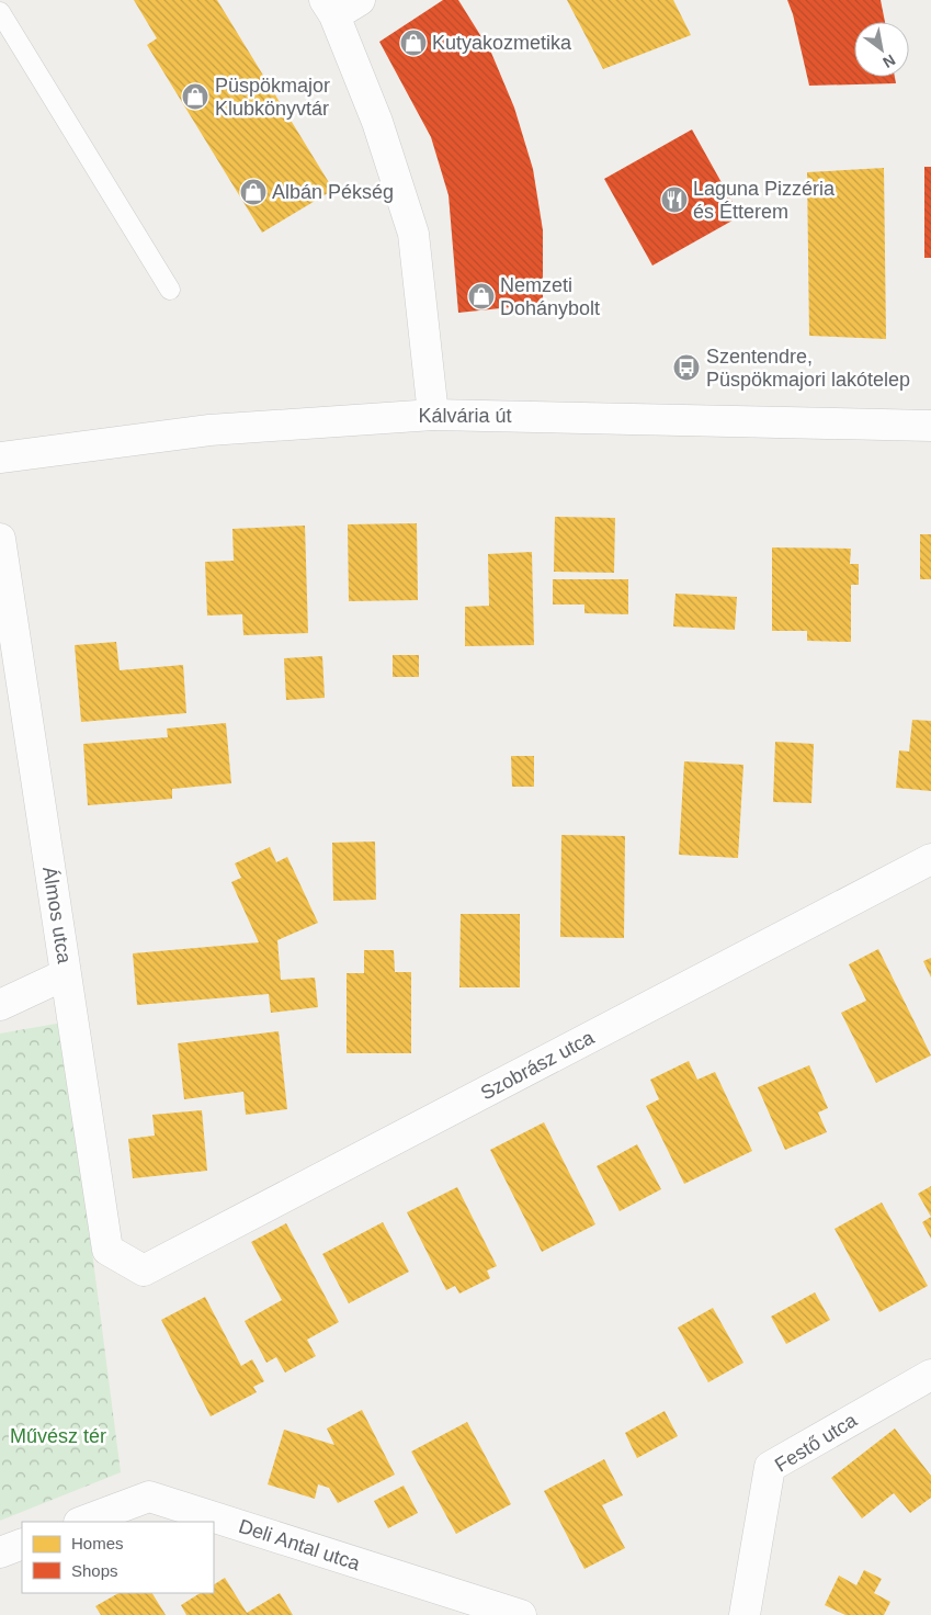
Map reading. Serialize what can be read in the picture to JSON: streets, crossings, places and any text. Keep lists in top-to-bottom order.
{
  "streets": {
    "street": [
      "Kálvária út",
      "Álmos utca",
      "Szobrász utca",
      "Festő utca",
      "Deli Antal utca"
    ]
  },
  "crossings": [
    ["Álmos utca", "Szobrász utca"]
  ],
  "parks": ["Művész tér"],
  "places": {
    "shop": [
      "Kutyakozmetika",
      "Püspökmajor Klubkönyvtár",
      "Albán Pékség",
      "Nemzeti Dohánybolt"
    ],
    "restaurant": ["Laguna Pizzéria és Étterem"],
    "bus stop": ["Szentendre, Püspökmajori lakótelep"]
  },
  "legend": ["Homes", "Shops"],
  "north": "bottom right"
}
